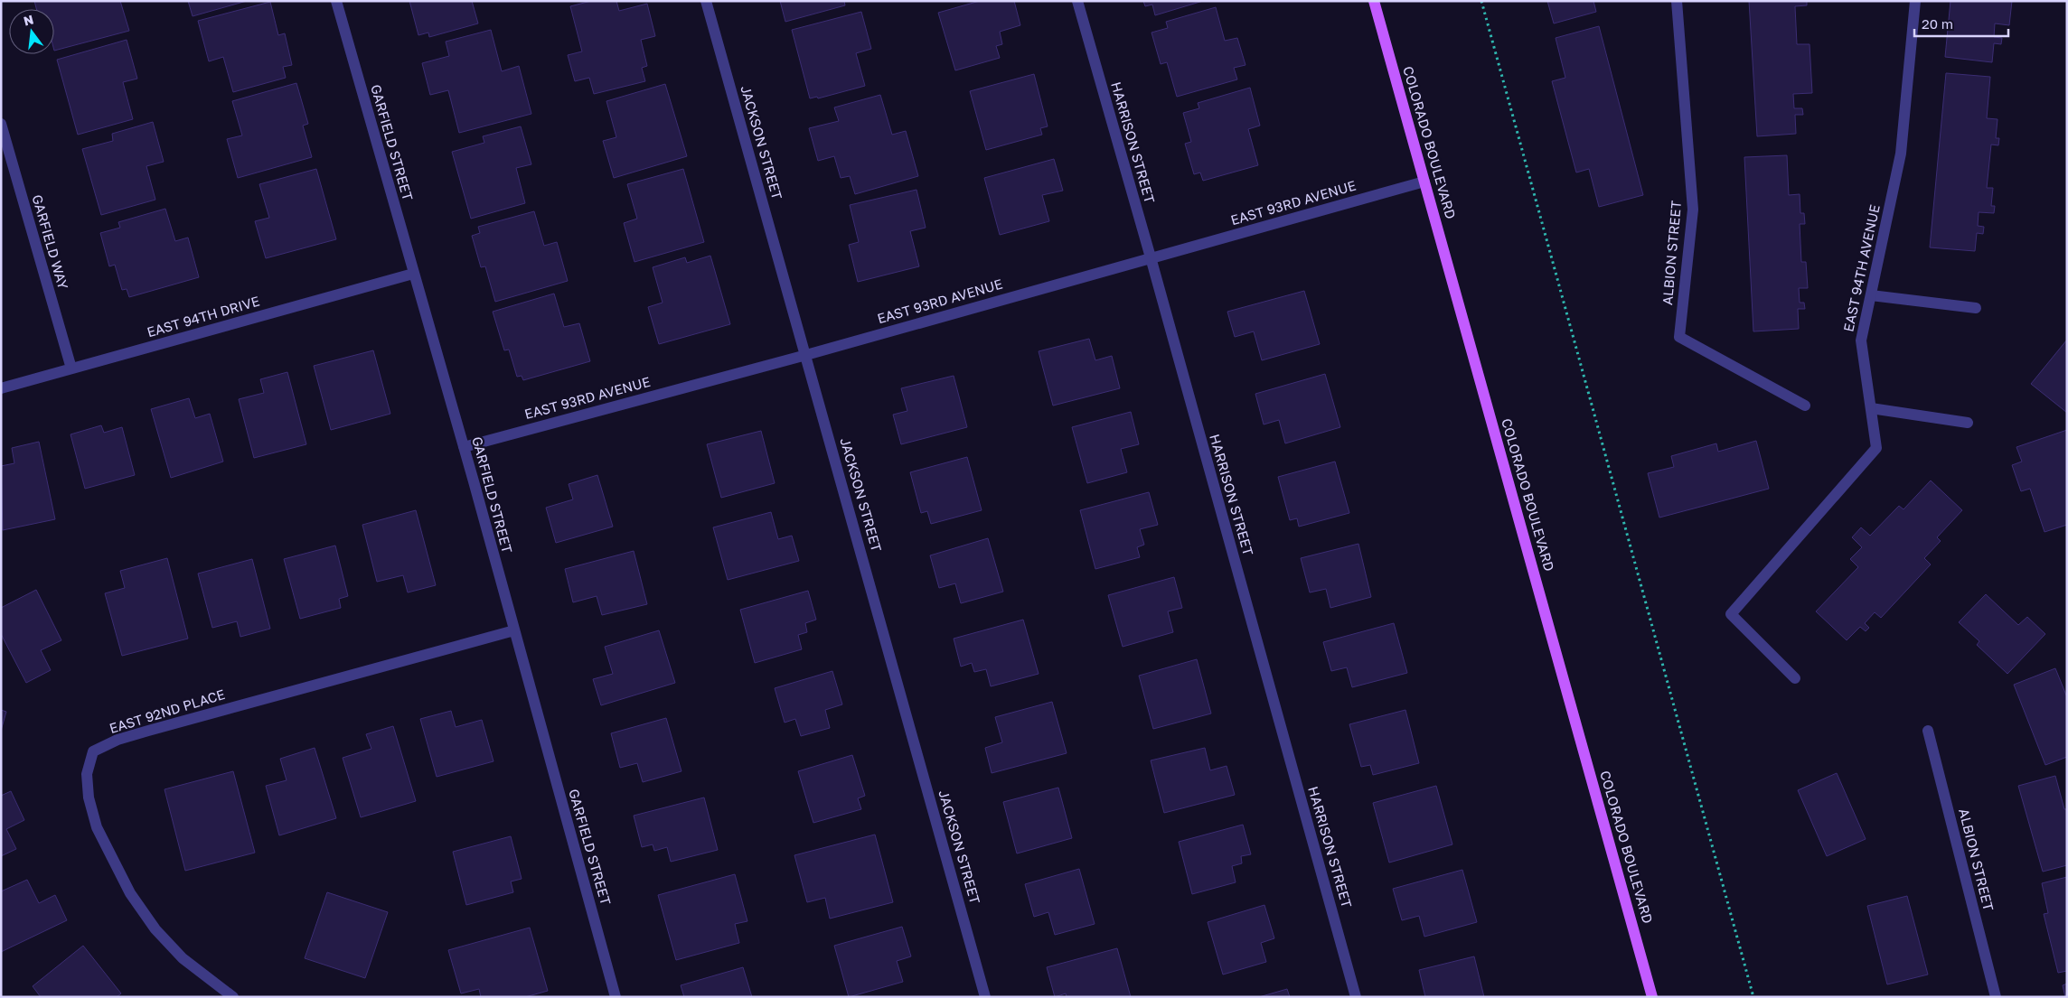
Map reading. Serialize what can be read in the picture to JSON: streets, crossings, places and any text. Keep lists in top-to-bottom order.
{
  "streets": {
    "main road": ["COLORADO BOULEVARD"],
    "street": [
      "GARFIELD STREET",
      "JACKSON STREET",
      "HARRISON STREET",
      "EAST 93RD AVENUE",
      "GARFIELD WAY",
      "ALBION STREET",
      "EAST 94TH AVENUE",
      "EAST 94TH DRIVE",
      "EAST 92ND PLACE"
    ]
  },
  "crossings": [
    ["GARFIELD STREET", "EAST 93RD AVENUE"],
    ["GARFIELD STREET", "EAST 94TH DRIVE"],
    ["GARFIELD STREET", "EAST 92ND PLACE"],
    ["JACKSON STREET", "EAST 93RD AVENUE"],
    ["HARRISON STREET", "EAST 93RD AVENUE"],
    ["COLORADO BOULEVARD", "EAST 93RD AVENUE"],
    ["GARFIELD WAY", "EAST 94TH DRIVE"]
  ],
  "scale_bar": "20 m",
  "north": "top"
}
